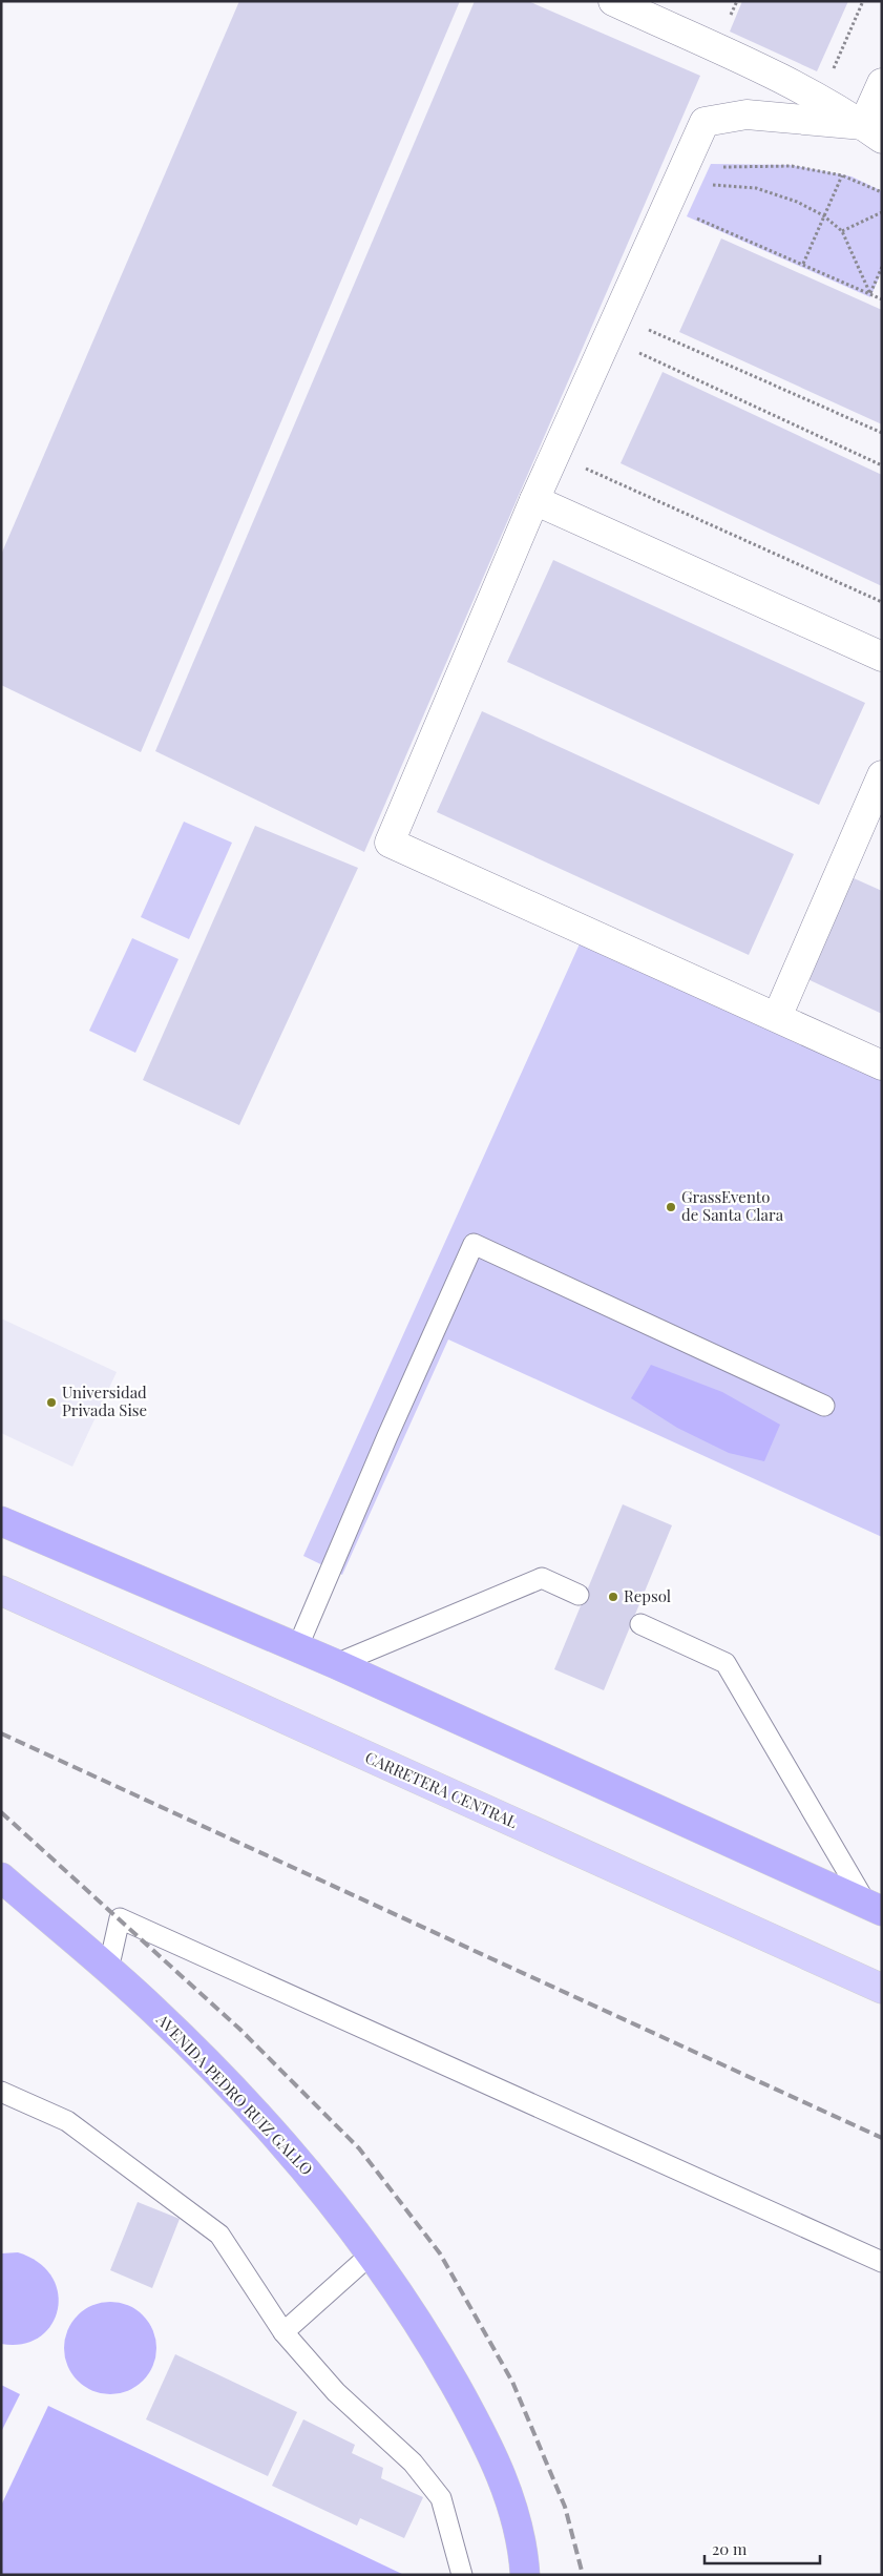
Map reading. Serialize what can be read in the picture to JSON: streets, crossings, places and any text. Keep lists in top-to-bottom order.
{
  "streets": {
    "highway": ["AVENIDA PEDRO RUIZ GALLO"],
    "main road": ["CARRETERA CENTRAL"]
  },
  "places": ["GrassEvento de Santa Clara", "Universidad Privada Sise", "Repsol"],
  "scale_bar": "20 m"
}
